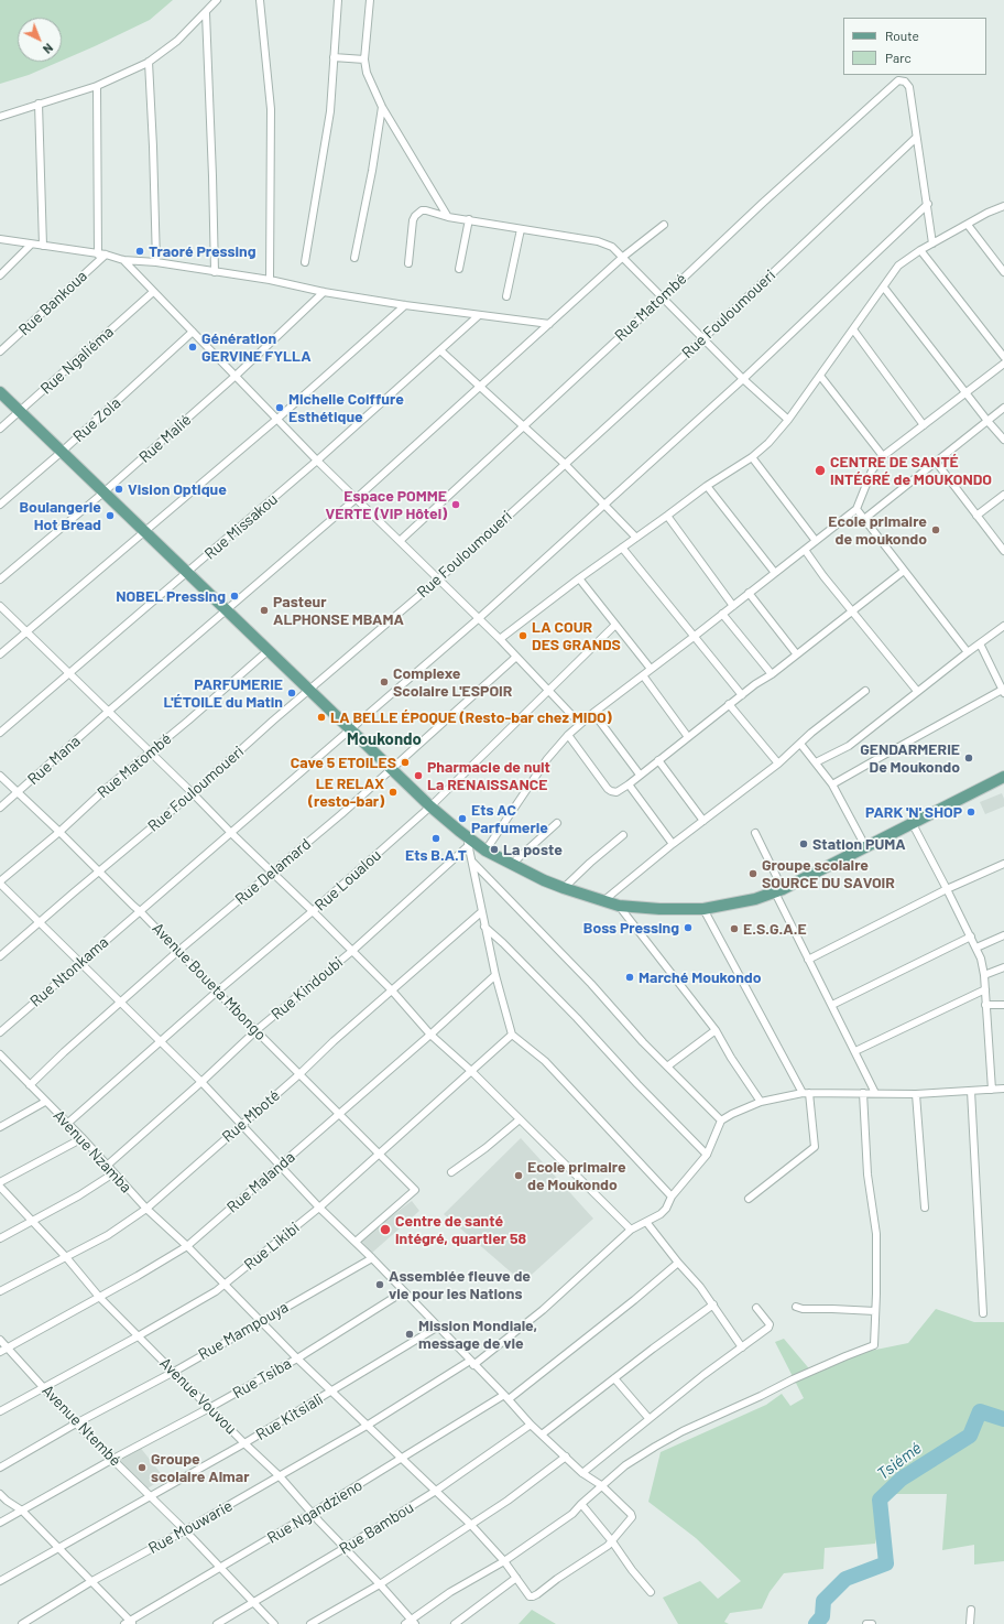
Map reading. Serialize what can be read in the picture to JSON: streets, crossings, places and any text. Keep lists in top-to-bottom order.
{
  "streets": {
    "street": [
      "Rue Bankoua",
      "Rue Matombé",
      "Rue Fouloumoueri",
      "Rue Ngaliéma",
      "Rue Zola",
      "Rue Malié",
      "Rue Missakou",
      "Rue Mana",
      "Rue Delamard",
      "Rue Loualou",
      "Rue Ntonkama",
      "Avenue Boueta Mbongo",
      "Rue Kindoubi",
      "Rue Mboté",
      "Avenue Nzamba",
      "Rue Malanda",
      "Rue Likibi",
      "Rue Mampouya",
      "Rue Tsiba",
      "Avenue Vouvou",
      "Rue Kitsiali",
      "Avenue Ntembé",
      "Rue Ngandzieno",
      "Rue Mouwarie",
      "Rue Bambou"
    ]
  },
  "crossings": [
    ["Rue Matombé", "Rue Fouloumoueri"],
    ["Rue Matombé", "Avenue Boueta Mbongo"],
    ["Rue Fouloumoueri", "Avenue Boueta Mbongo"],
    ["Rue Mana", "Avenue Boueta Mbongo"],
    ["Rue Delamard", "Avenue Boueta Mbongo"],
    ["Rue Delamard", "Avenue Nzamba"],
    ["Rue Loualou", "Avenue Boueta Mbongo"],
    ["Rue Loualou", "Avenue Nzamba"],
    ["Rue Ntonkama", "Avenue Boueta Mbongo"],
    ["Avenue Boueta Mbongo", "Rue Kindoubi"],
    ["Avenue Boueta Mbongo", "Rue Mboté"],
    ["Avenue Boueta Mbongo", "Rue Malanda"],
    ["Avenue Boueta Mbongo", "Rue Likibi"],
    ["Rue Kindoubi", "Avenue Nzamba"],
    ["Rue Mboté", "Avenue Nzamba"],
    ["Rue Mboté", "Avenue Vouvou"],
    ["Avenue Nzamba", "Rue Malanda"],
    ["Avenue Nzamba", "Rue Likibi"],
    ["Avenue Nzamba", "Rue Mampouya"],
    ["Avenue Nzamba", "Rue Tsiba"],
    ["Avenue Nzamba", "Rue Kitsiali"],
    ["Avenue Nzamba", "Rue Ngandzieno"],
    ["Avenue Nzamba", "Rue Mouwarie"],
    ["Avenue Nzamba", "Rue Bambou"],
    ["Rue Malanda", "Avenue Vouvou"],
    ["Rue Malanda", "Avenue Ntembé"],
    ["Rue Likibi", "Avenue Vouvou"],
    ["Rue Likibi", "Avenue Ntembé"],
    ["Rue Mampouya", "Avenue Vouvou"],
    ["Rue Mampouya", "Avenue Ntembé"],
    ["Rue Tsiba", "Avenue Vouvou"],
    ["Rue Tsiba", "Avenue Ntembé"],
    ["Avenue Vouvou", "Rue Kitsiali"],
    ["Avenue Vouvou", "Rue Ngandzieno"],
    ["Avenue Vouvou", "Rue Mouwarie"],
    ["Avenue Vouvou", "Rue Bambou"],
    ["Rue Kitsiali", "Avenue Ntembé"],
    ["Avenue Ntembé", "Rue Ngandzieno"],
    ["Avenue Ntembé", "Rue Mouwarie"],
    ["Avenue Ntembé", "Rue Bambou"]
  ],
  "districts": ["Moukondo"],
  "water": ["Tsiémé"],
  "places": [
    "Traoré Pressing",
    "Génération GERVINE FYLLA",
    "Michelle Coiffure Esthétique",
    "CENTRE DE SANTÉ INTÉGRÉ de MOUKONDO",
    "Vision Optique",
    "Espace POMME VERTE (VIP Hôtel)",
    "Boulangerie Hot Bread",
    "Ecole primaire de moukondo",
    "NOBEL Pressing",
    "Pasteur ALPHONSE MBAMA",
    "LA COUR DES GRANDS",
    "Complexe Scolaire L'ESPOIR",
    "PARFUMERIE L'ÉTOILE du Matin",
    "LA BELLE ÉPOQUE (Resto-bar chez MIDO)",
    "GENDARMERIE De Moukondo",
    "Cave 5 ETOILES",
    "Pharmacie de nuit La RENAISSANCE",
    "LE RELAX (resto-bar)",
    "PARK 'N' SHOP",
    "Ets AC Parfumerie",
    "Ets B.A.T",
    "Station PUMA",
    "La poste",
    "Groupe scolaire SOURCE DU SAVOIR",
    "Boss Pressing",
    "E.S.G.A.E",
    "Marché Moukondo",
    "Ecole primaire de Moukondo",
    "Centre de santé intégré, quartier 58",
    "Assemblée fleuve de vie pour les Nations",
    "Mission Mondiale, message de vie",
    "Groupe scolaire Almar"
  ],
  "legend": ["Route", "Parc"],
  "north": "bottom right"
}
